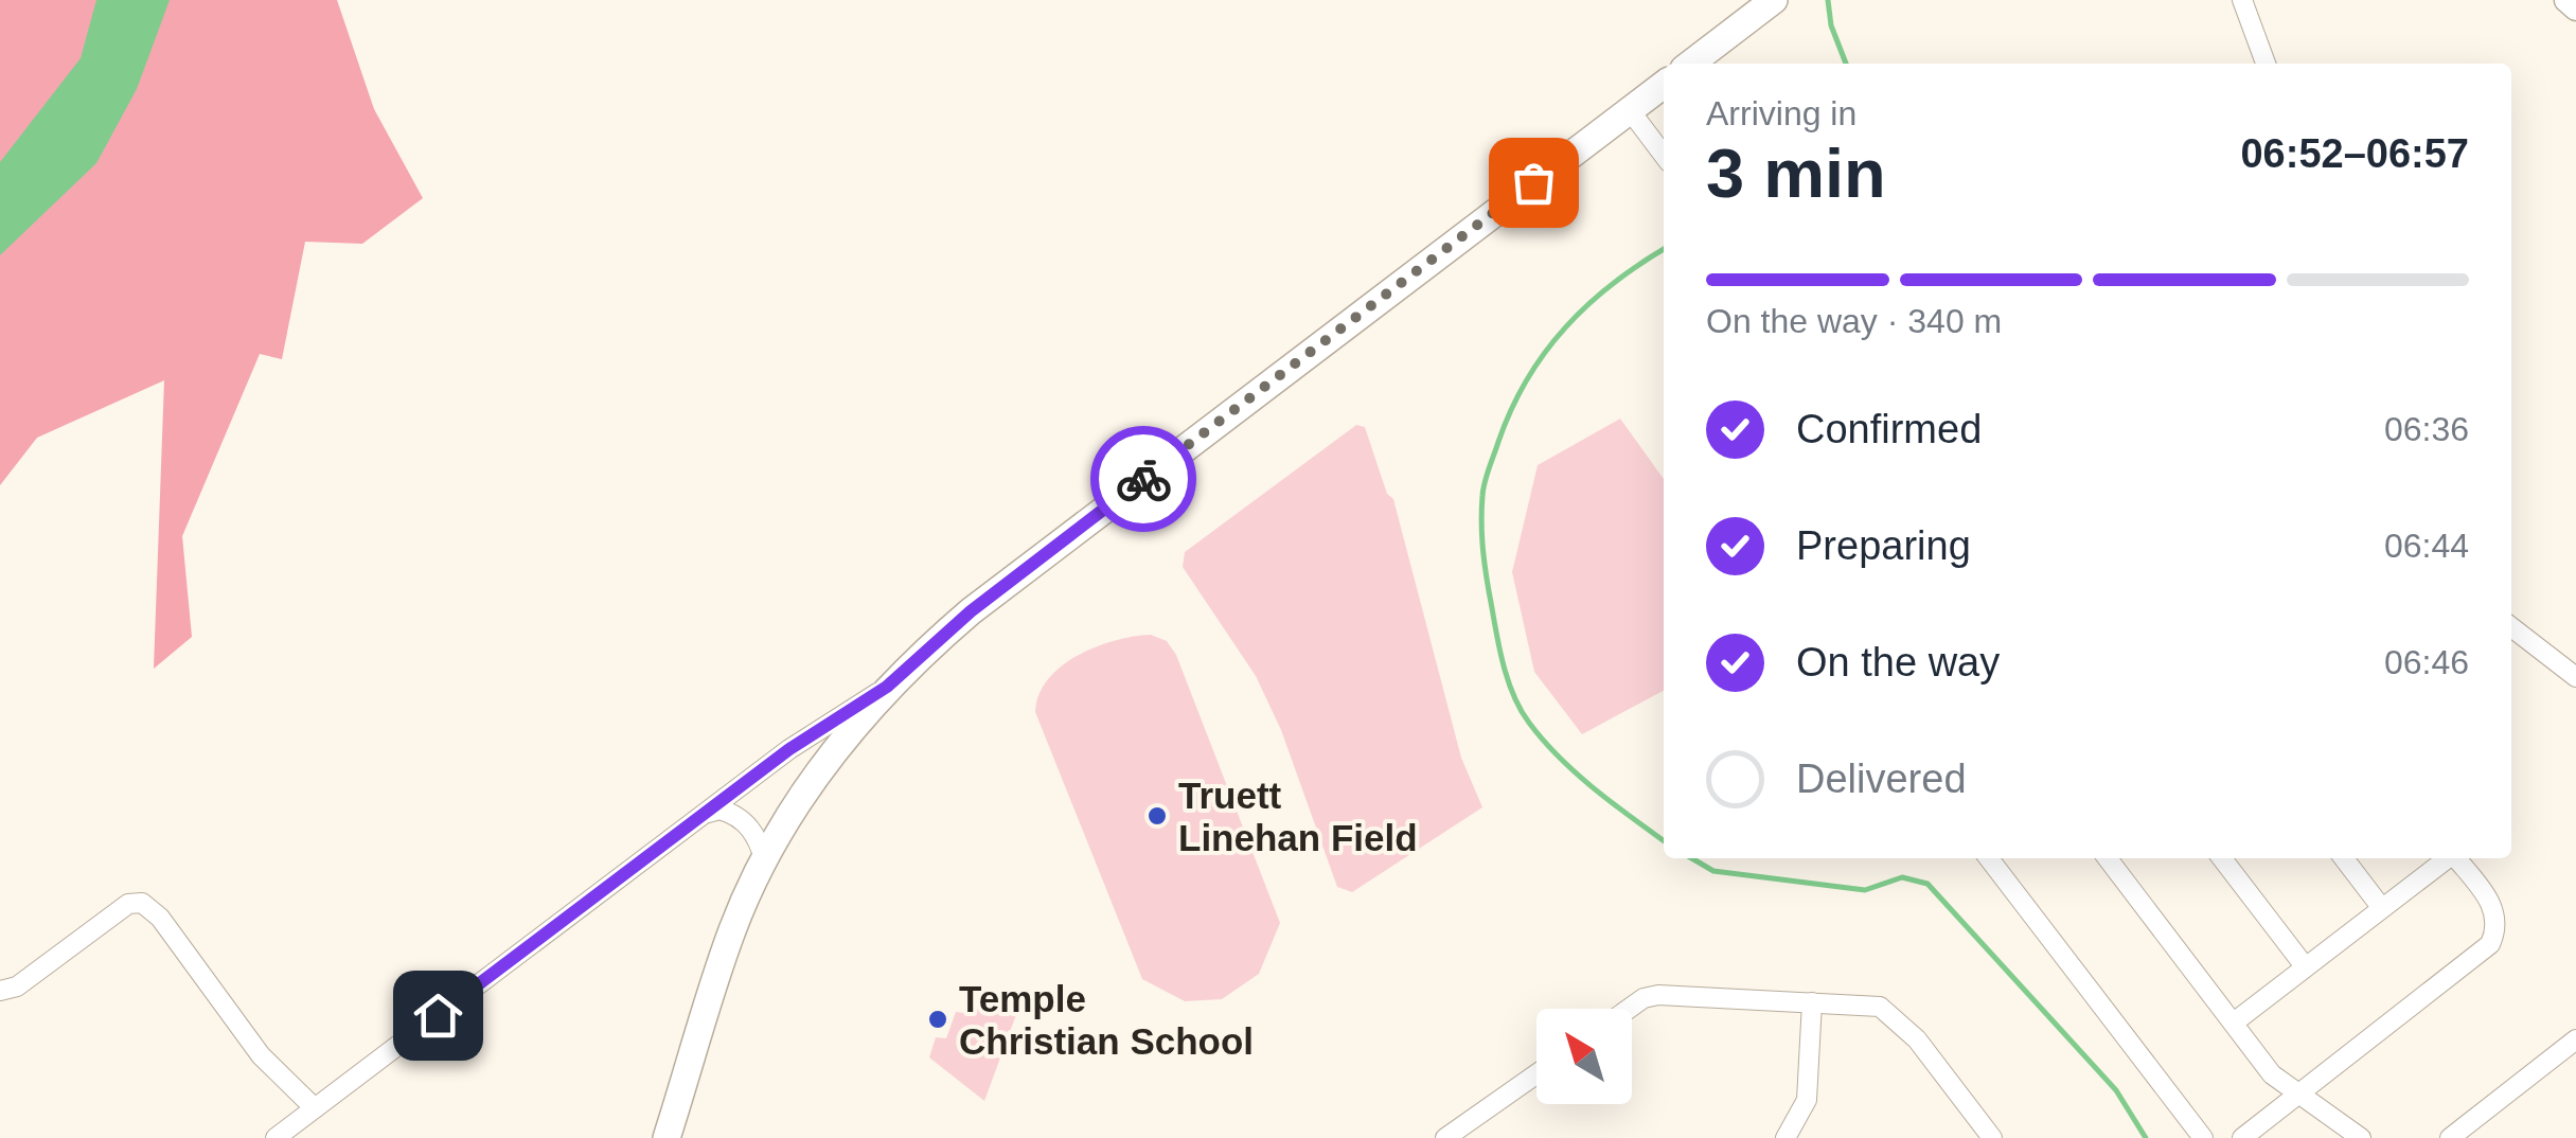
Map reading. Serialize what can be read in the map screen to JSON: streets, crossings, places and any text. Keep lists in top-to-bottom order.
{
  "places": ["Truett Linehan Field", "Temple Christian School"],
  "north": "top left",
  "page": {
    "heading": ["3 min", "Arriving in", "06:52–06:57"],
    "bar": "On the way · 340 m",
    "list": [
      ["Confirmed", "06:36"],
      ["Preparing", "06:44"],
      ["On the way", "06:46"],
      "Delivered"
    ]
  }
}
